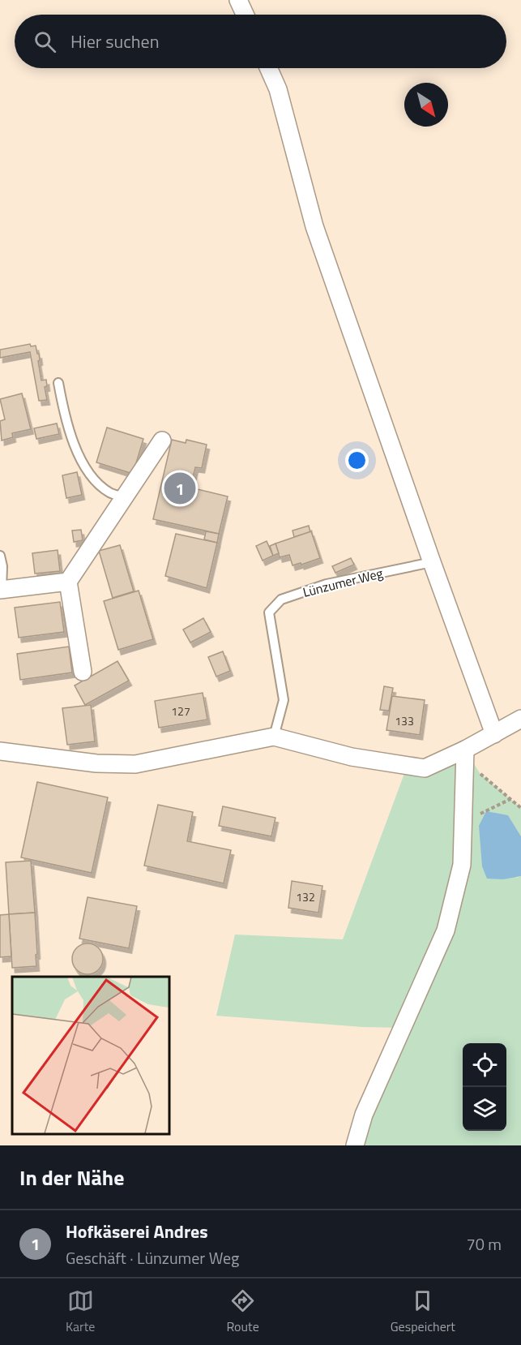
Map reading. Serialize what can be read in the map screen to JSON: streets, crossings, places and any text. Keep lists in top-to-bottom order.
{
  "streets": {
    "lane": ["Lünzumer Weg"]
  },
  "house_numbers": ["127", "133", "132"],
  "north": "bottom right",
  "page": {
    "search": "Hier suchen",
    "pins": "1",
    "heading": "In der Nähe",
    "list": [
      {
        "mark": "1",
        "name": "Hofkäserei Andres",
        "note": "Geschäft · Lünzumer Weg",
        "value": "70 m"
      }
    ],
    "nav": ["Karte", "Route", "Gespeichert"]
  }
}
